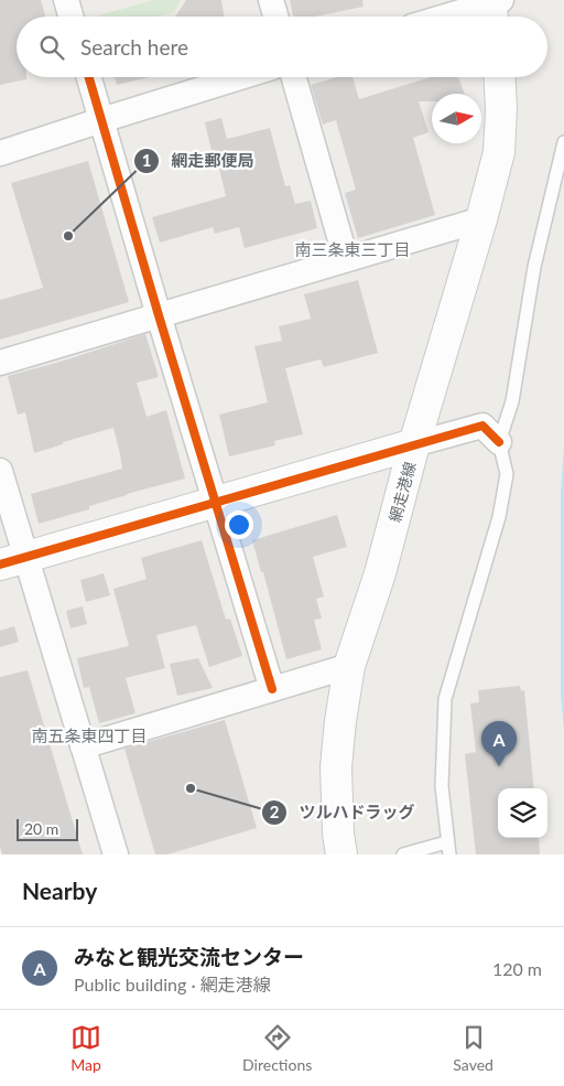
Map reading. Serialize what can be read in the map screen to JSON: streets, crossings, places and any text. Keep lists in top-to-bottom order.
{
  "streets": {
    "main road": ["網走港線"]
  },
  "districts": ["南三条東三丁目", "南五条東四丁目"],
  "places": ["網走郵便局", "ツルハドラッグ"],
  "scale_bar": "20 m",
  "north": "right",
  "page": {
    "search": "Search here",
    "pins": "A",
    "scale": "20 m",
    "heading": "Nearby",
    "list": [
      {
        "mark": "A",
        "name": "みなと観光交流センター",
        "note": "Public building · 網走港線",
        "value": "120 m"
      }
    ],
    "nav": ["Map", "Directions", "Saved"]
  }
}
